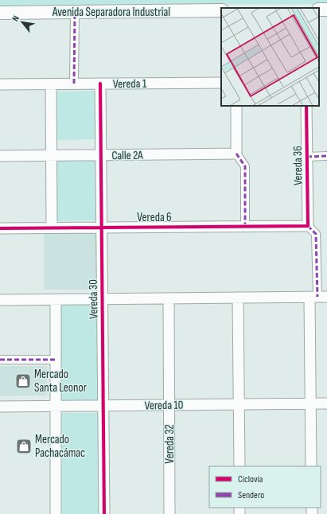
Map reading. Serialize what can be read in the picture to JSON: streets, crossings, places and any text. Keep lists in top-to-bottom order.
{
  "streets": {
    "street": [
      "Avenida Separadora Industrial",
      "Vereda 1",
      "Calle 2A",
      "Vereda 36",
      "Vereda 6",
      "Vereda 30",
      "Vereda 10",
      "Vereda 32"
    ]
  },
  "crossings": [
    ["Vereda 1", "Vereda 30"],
    ["Calle 2A", "Vereda 30"],
    ["Vereda 36", "Vereda 6"],
    ["Vereda 6", "Vereda 30"],
    ["Vereda 30", "Vereda 10"],
    ["Vereda 10", "Vereda 32"]
  ],
  "places": {
    "shop": ["Mercado Santa Leonor", "Mercado Pachacámac"]
  },
  "legend": ["Ciclovía", "Sendero"],
  "north": "top left"
}
